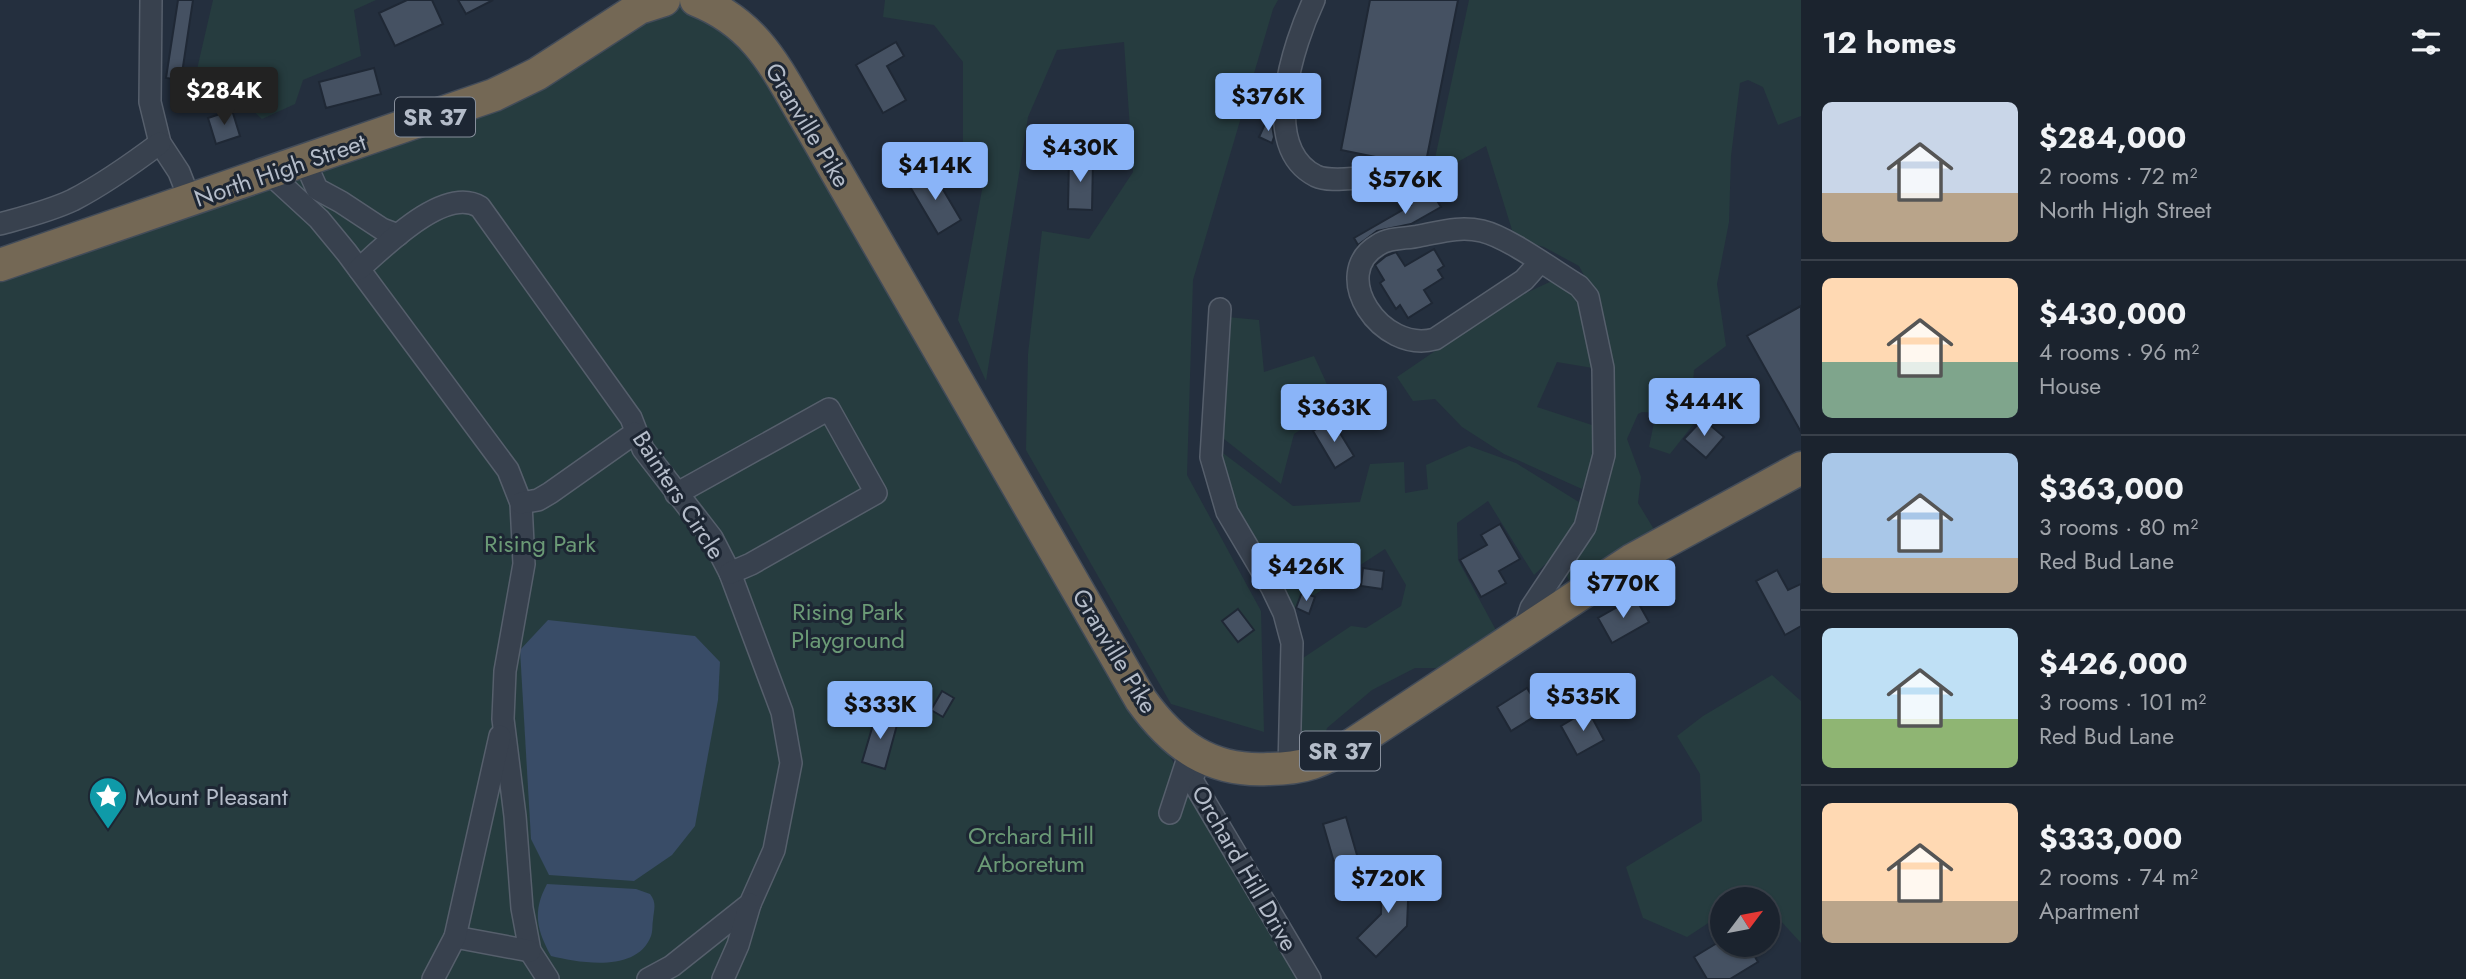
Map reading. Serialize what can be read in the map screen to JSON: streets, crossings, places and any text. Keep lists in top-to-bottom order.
{
  "streets": {
    "highway": ["SR 37", "Granville Pike", "North High Street"],
    "street": ["Bainters Circle", "Orchard Hill Drive"]
  },
  "crossings": [
    ["Granville Pike", "Orchard Hill Drive"]
  ],
  "parks": ["Rising Park", "Rising Park Playground", "Orchard Hill Arboretum"],
  "places": {
    "place": ["Mount Pleasant"]
  },
  "north": "top right",
  "page": {
    "heading": "12 homes",
    "price": [
      "$284K",
      "$376K",
      "$430K",
      "$414K",
      "$576K",
      "$444K",
      "$363K",
      "$426K",
      "$770K",
      "$535K",
      "$333K",
      "$720K"
    ],
    "list": [
      {
        "name": "$284,000",
        "note": "2 rooms · 72 m² · North High Street"
      },
      {
        "name": "$430,000",
        "note": "4 rooms · 96 m² · House"
      },
      {
        "name": "$363,000",
        "note": "3 rooms · 80 m² · Red Bud Lane"
      },
      {
        "name": "$426,000",
        "note": "3 rooms · 101 m² · Red Bud Lane"
      },
      {
        "name": "$333,000",
        "note": "2 rooms · 74 m² · Apartment"
      }
    ]
  }
}
